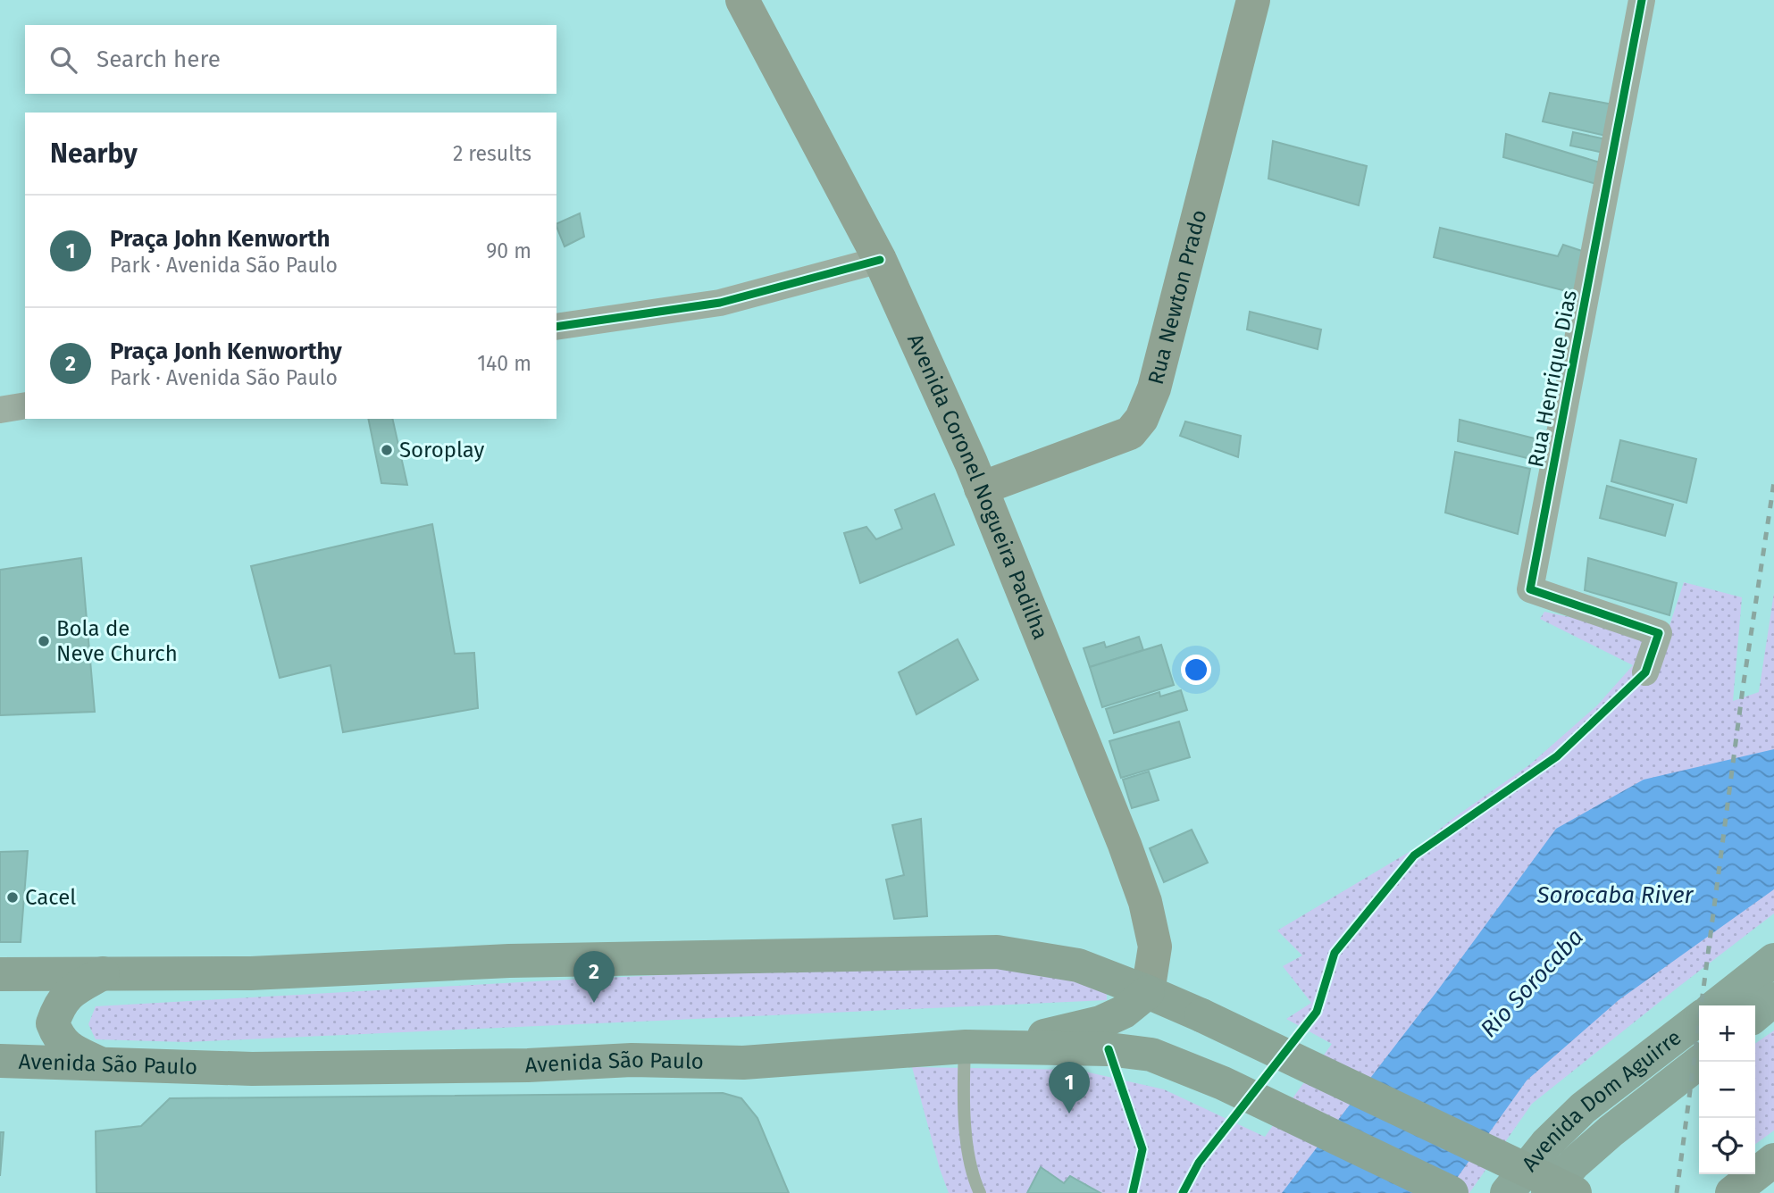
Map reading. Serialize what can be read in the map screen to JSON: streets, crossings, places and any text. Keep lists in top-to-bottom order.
{
  "streets": {
    "highway": ["Avenida Dom Aguirre"],
    "main road": ["Rua Newton Prado", "Avenida Coronel Nogueira Padilha", "Avenida São Paulo"],
    "street": ["Rua Henrique Dias"]
  },
  "crossings": [
    ["Rua Newton Prado", "Avenida Coronel Nogueira Padilha"]
  ],
  "water": ["Sorocaba River", "Rio Sorocaba"],
  "places": ["Soroplay", "Bola de Neve Church", "Cacel"],
  "page": {
    "search": "Search here",
    "heading": ["Nearby", "2 results"],
    "list": [
      {
        "mark": "1",
        "name": "Praça John Kenworth",
        "note": "Park · Avenida São Paulo",
        "value": "90 m"
      },
      {
        "mark": "2",
        "name": "Praça Jonh Kenworthy",
        "note": "Park · Avenida São Paulo",
        "value": "140 m"
      }
    ],
    "pins": ["2", "1"],
    "map_buttons": ["+", "−"]
  }
}
